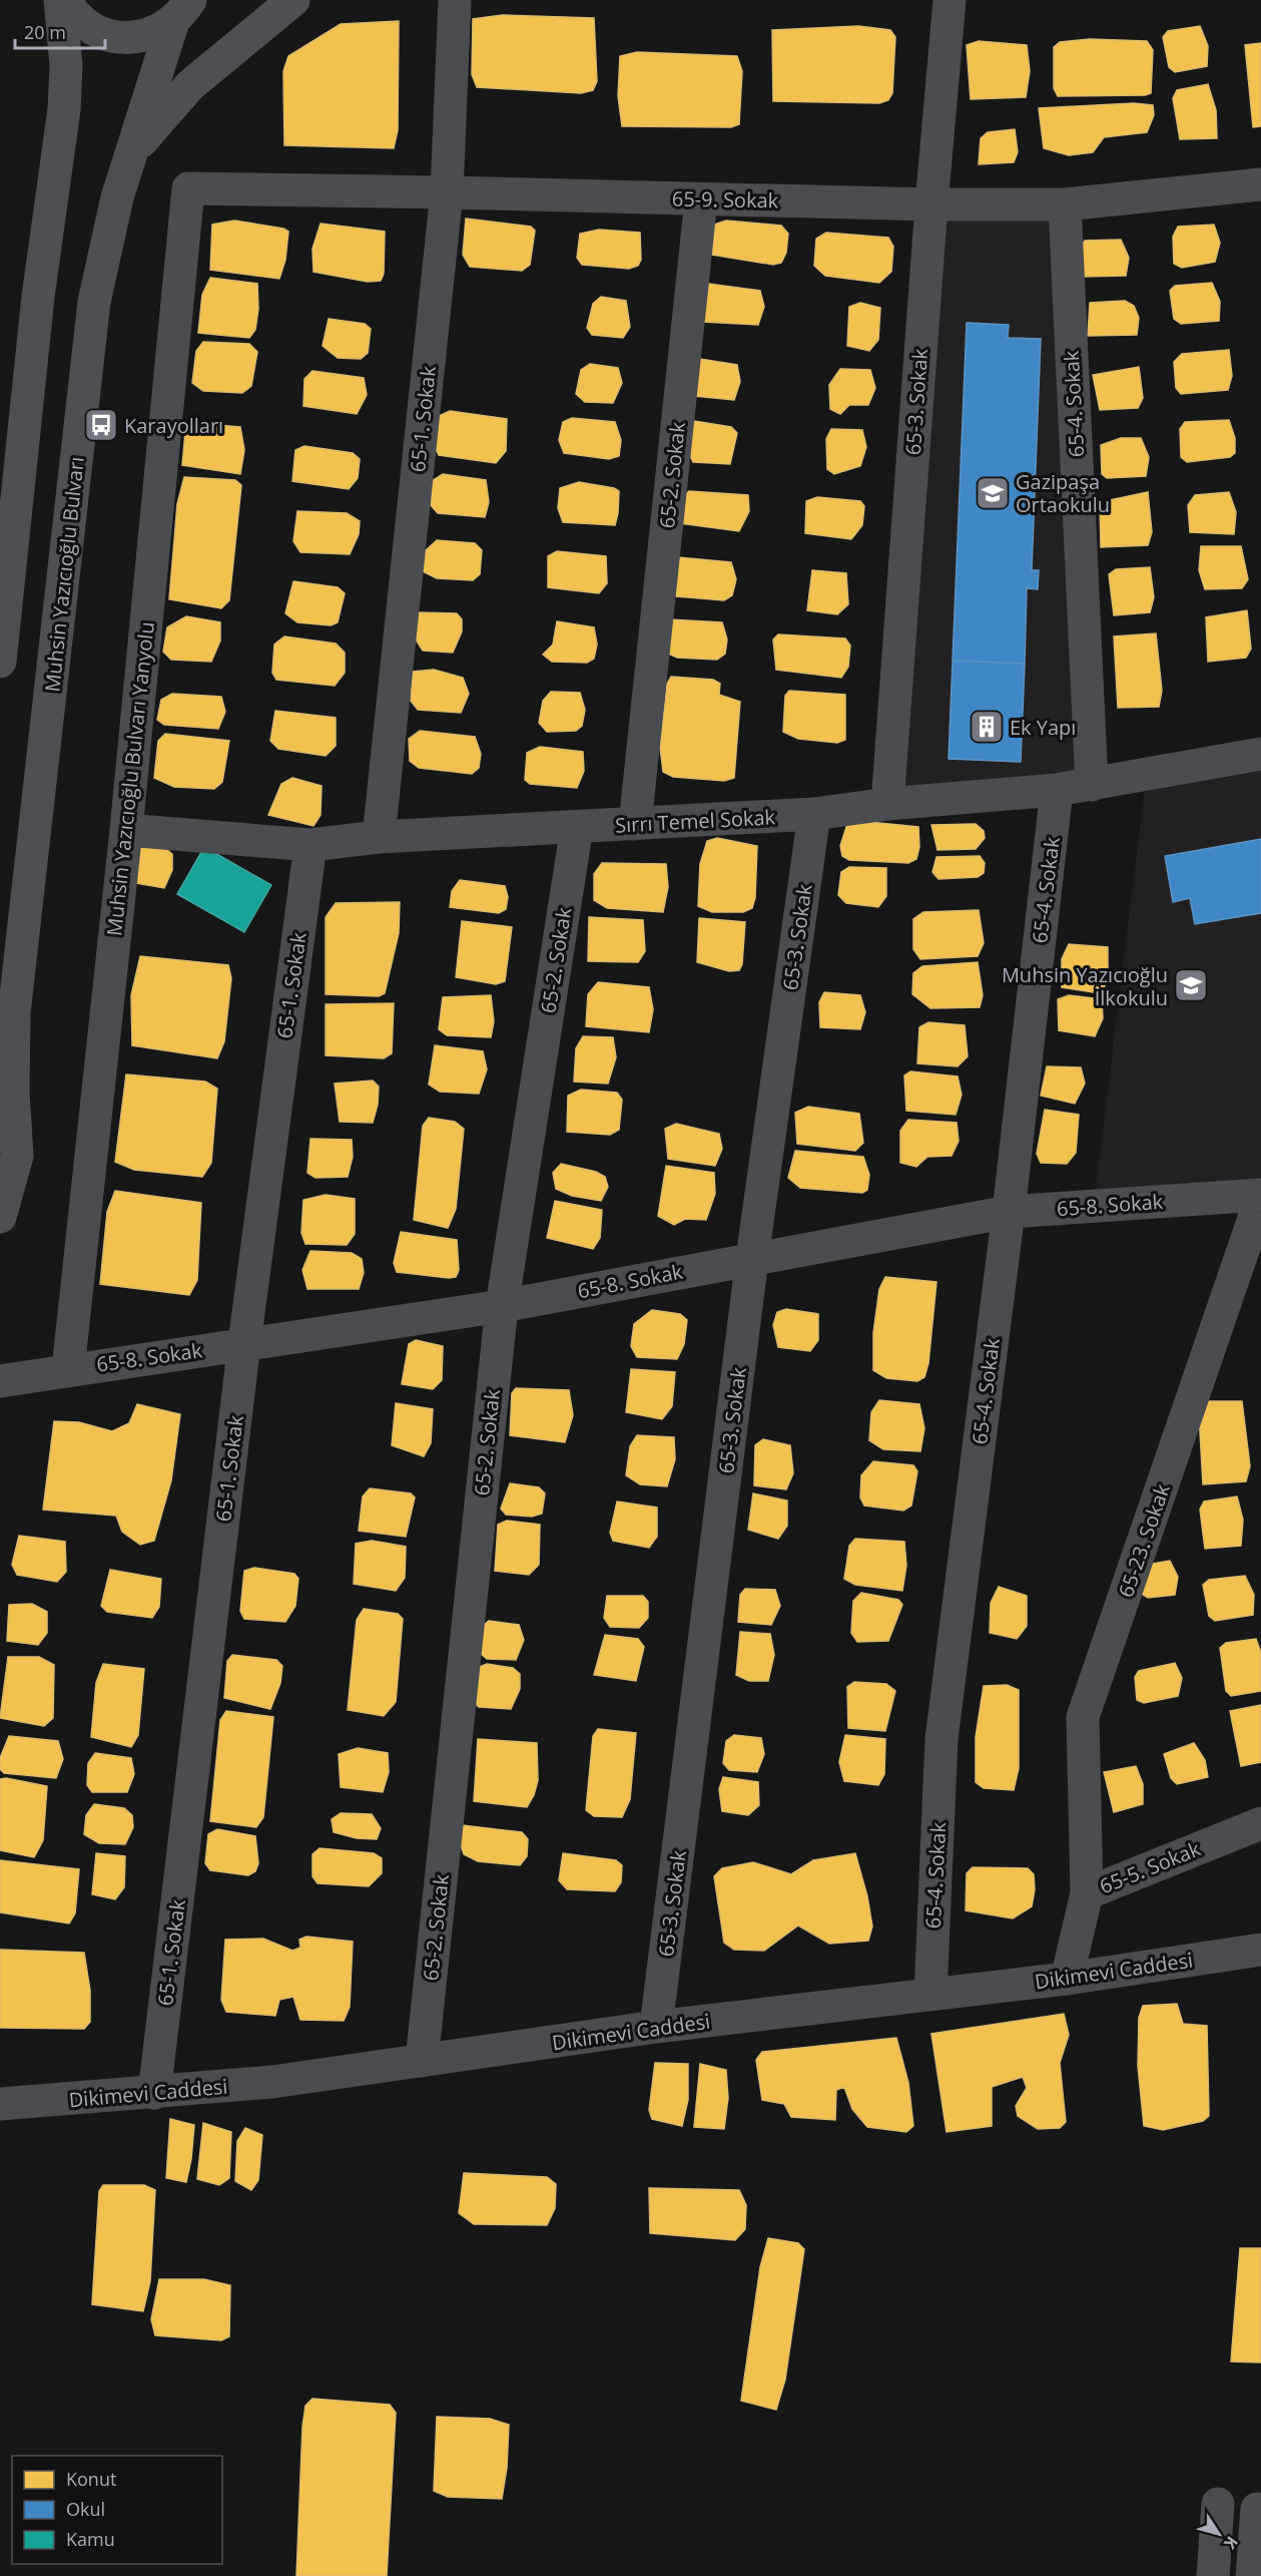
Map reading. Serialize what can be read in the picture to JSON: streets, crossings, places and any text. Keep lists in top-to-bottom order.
{
  "streets": {
    "main road": ["Muhsin Yazıcıoğlu Bulvarı"],
    "street": [
      "65-9. Sokak",
      "65-3. Sokak",
      "65-4. Sokak",
      "65-1. Sokak",
      "65-2. Sokak",
      "Muhsin Yazıcıoğlu Bulvarı Yanyolu",
      "Sırrı Temel Sokak",
      "65-8. Sokak",
      "65-23. Sokak",
      "65-5. Sokak",
      "Dikimevi Caddesi"
    ]
  },
  "crossings": [
    ["65-9. Sokak", "65-3. Sokak"],
    ["65-9. Sokak", "65-4. Sokak"],
    ["65-9. Sokak", "65-1. Sokak"],
    ["65-9. Sokak", "65-2. Sokak"],
    ["65-9. Sokak", "Muhsin Yazıcıoğlu Bulvarı Yanyolu"],
    ["65-3. Sokak", "Sırrı Temel Sokak"],
    ["65-3. Sokak", "65-8. Sokak"],
    ["65-3. Sokak", "Dikimevi Caddesi"],
    ["65-4. Sokak", "Sırrı Temel Sokak"],
    ["65-4. Sokak", "65-8. Sokak"],
    ["65-4. Sokak", "Dikimevi Caddesi"],
    ["65-1. Sokak", "Sırrı Temel Sokak"],
    ["65-1. Sokak", "65-8. Sokak"],
    ["65-1. Sokak", "Dikimevi Caddesi"],
    ["65-2. Sokak", "Sırrı Temel Sokak"],
    ["65-2. Sokak", "65-8. Sokak"],
    ["65-2. Sokak", "Dikimevi Caddesi"],
    ["Muhsin Yazıcıoğlu Bulvarı Yanyolu", "Sırrı Temel Sokak"],
    ["Muhsin Yazıcıoğlu Bulvarı Yanyolu", "65-8. Sokak"],
    ["65-8. Sokak", "65-23. Sokak"],
    ["65-23. Sokak", "65-5. Sokak"],
    ["65-5. Sokak", "Dikimevi Caddesi"]
  ],
  "places": {
    "bus stop": ["Karayolları"],
    "school or university": ["Gazipaşa Ortaokulu", "Muhsin Yazıcıoğlu İlkokulu"],
    "building": ["Ek Yapı"]
  },
  "legend": ["Konut", "Okul", "Kamu"],
  "scale_bar": "20 m",
  "north": "bottom right"
}
